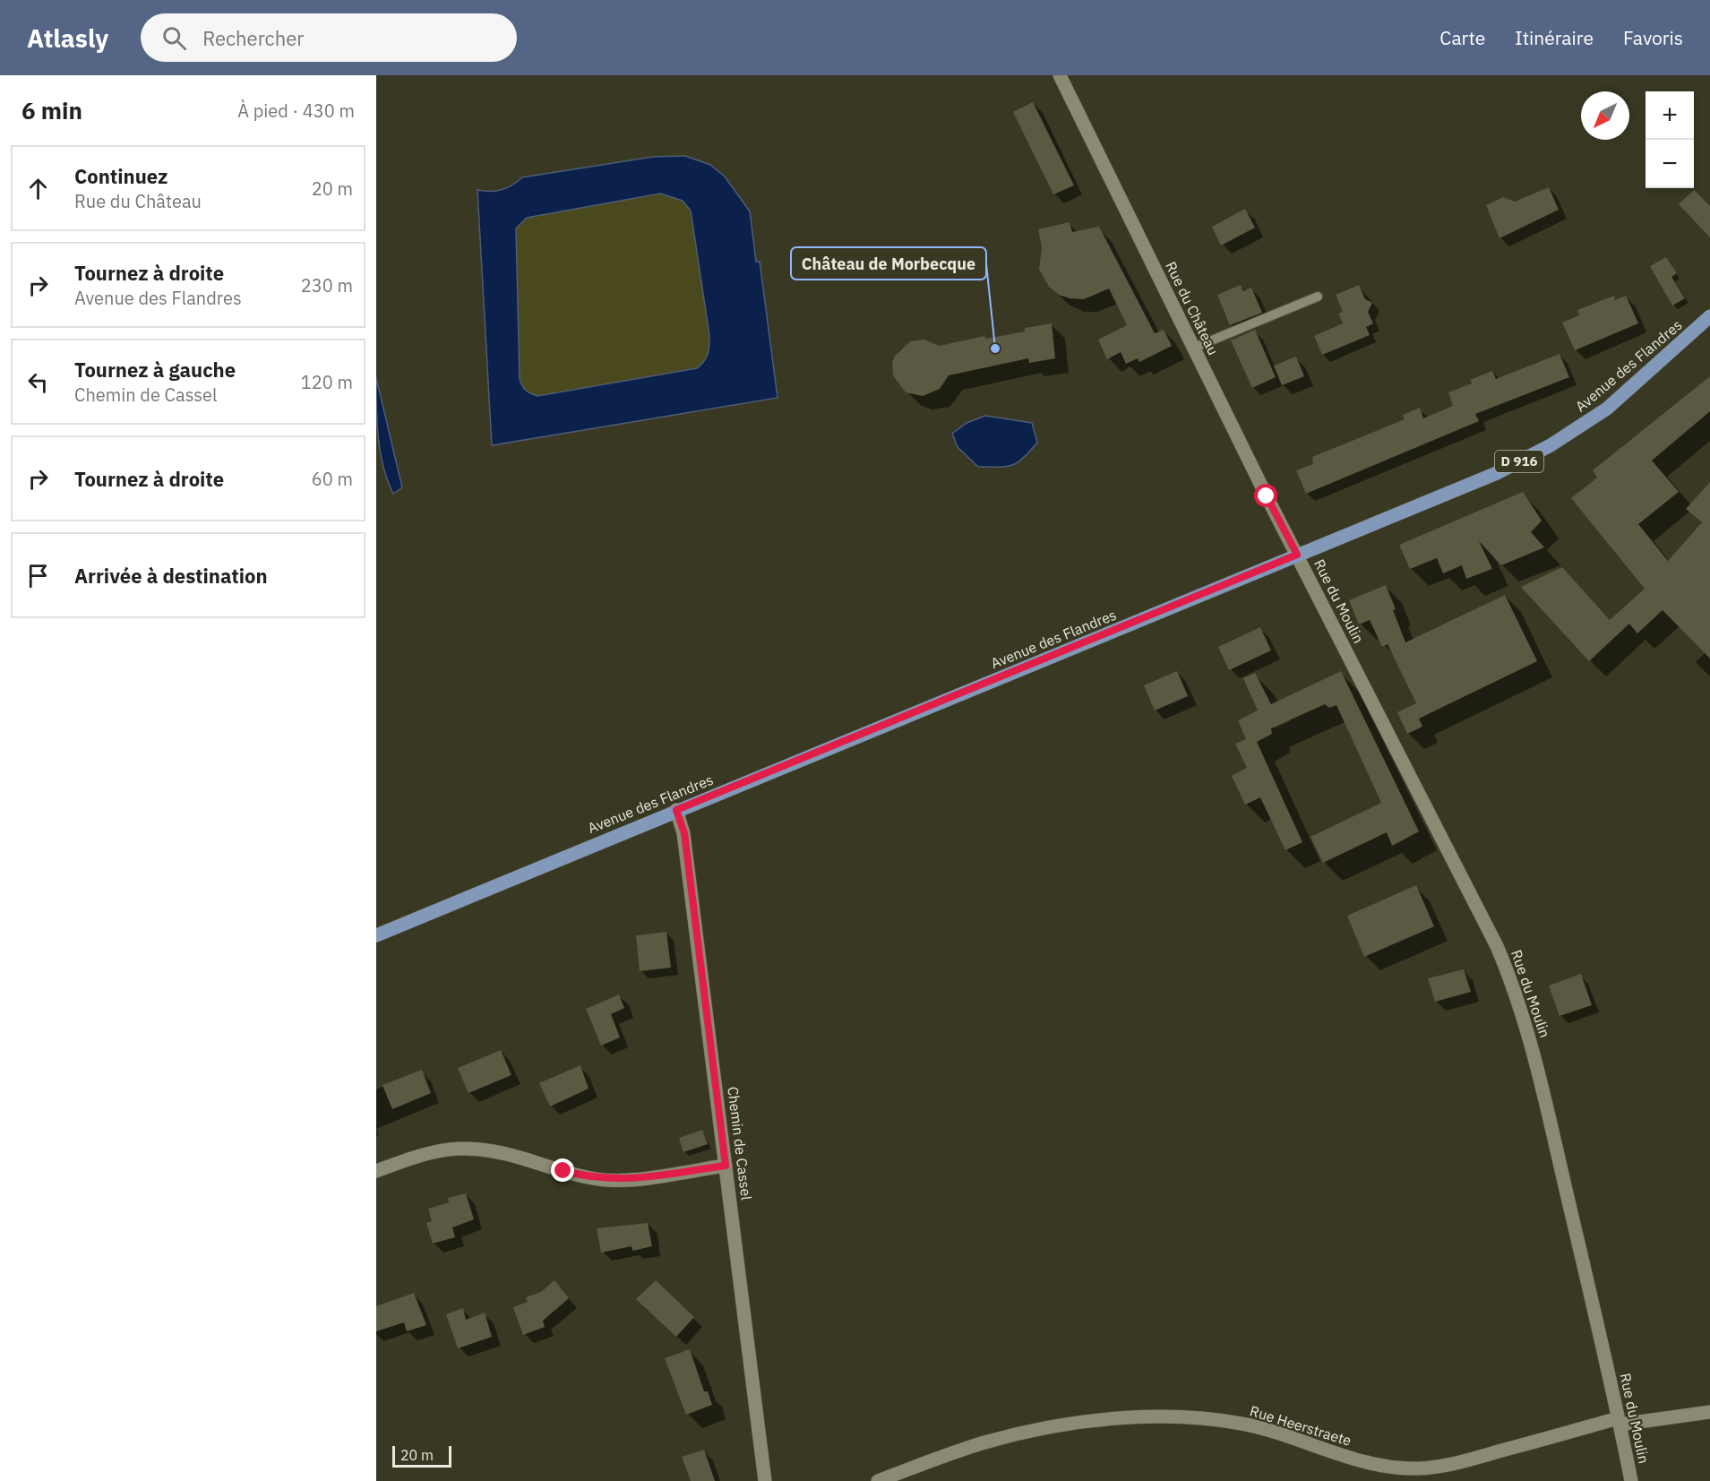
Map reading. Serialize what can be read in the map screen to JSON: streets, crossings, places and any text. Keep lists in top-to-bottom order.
{
  "streets": {
    "main road": ["Avenue des Flandres", "D 916"],
    "street": [
      "Rue du Château",
      "Rue du Moulin",
      "Chemin de Cassel",
      "Rue Heerstraete"
    ]
  },
  "crossings": [
    ["Rue du Château", "Avenue des Flandres"],
    ["Rue du Château", "Rue du Moulin"],
    ["Avenue des Flandres", "Rue du Moulin"],
    ["Avenue des Flandres", "Chemin de Cassel"],
    ["Rue du Moulin", "Rue Heerstraete"]
  ],
  "places": ["Château de Morbecque"],
  "scale_bar": "20 m",
  "north": "bottom left",
  "page": {
    "header": "Atlasly",
    "search": "Rechercher",
    "nav": ["Carte", "Itinéraire", "Favoris"],
    "heading": ["6 min", "À pied · 430 m"],
    "map_buttons": ["+", "−"],
    "list": [
      ["Continuez", "Rue du Château", "20 m"],
      ["Tournez à droite", "Avenue des Flandres", "230 m"],
      ["Tournez à gauche", "Chemin de Cassel", "120 m"],
      ["Tournez à droite", "60 m"],
      "Arrivée à destination"
    ],
    "scale": "20 m"
  }
}
